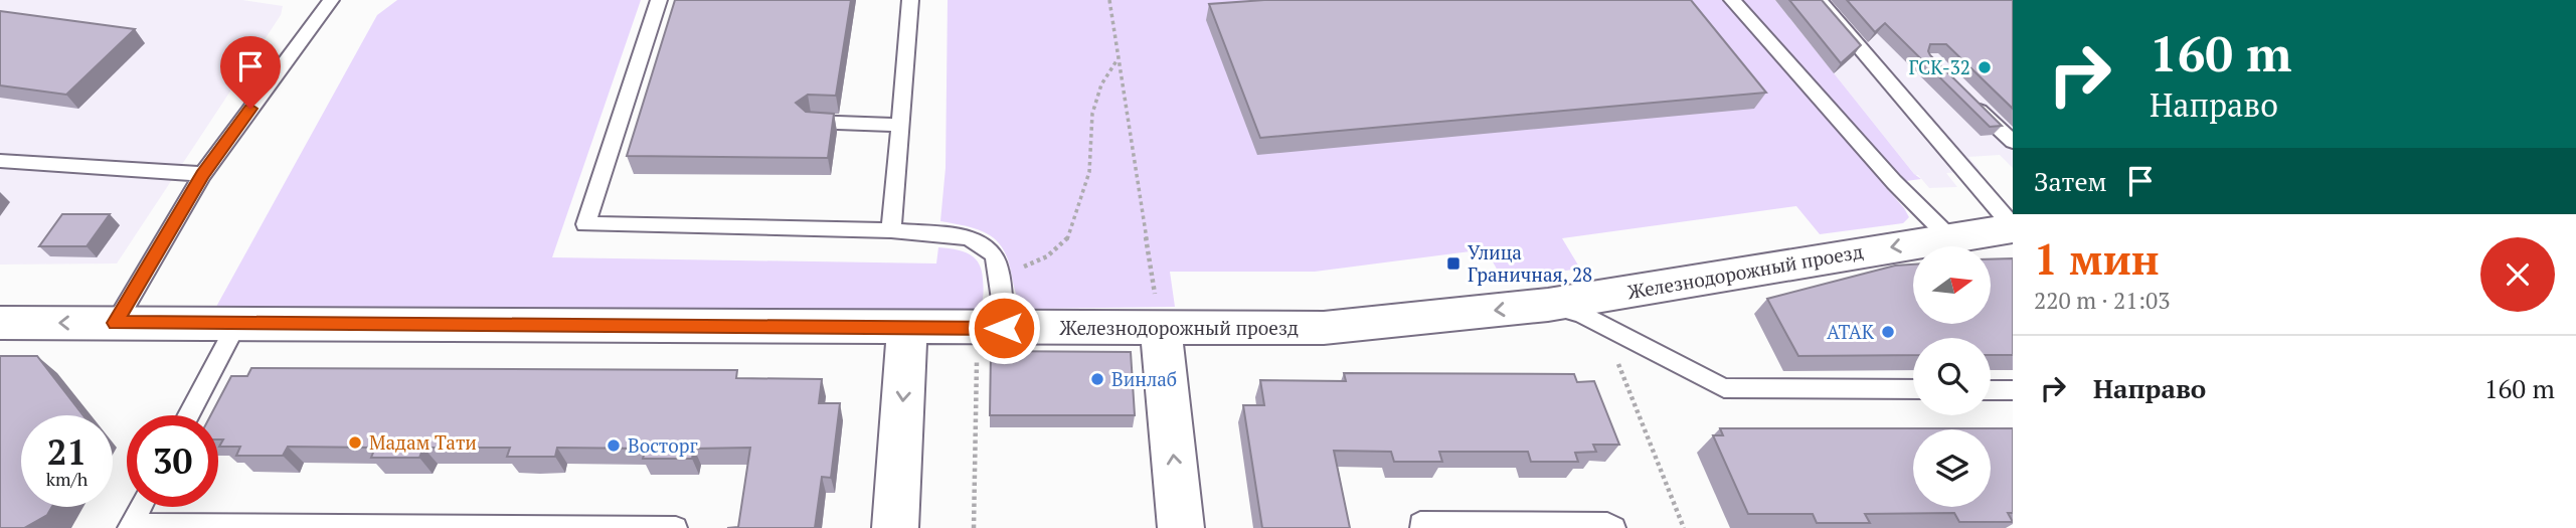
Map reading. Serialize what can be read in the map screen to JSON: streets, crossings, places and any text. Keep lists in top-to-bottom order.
{
  "streets": {
    "street": ["Железнодорожный проезд"]
  },
  "one_way": ["Железнодорожный проезд"],
  "places": {
    "other": [
      "ГСК-32",
      "АТАК",
      "Винлаб",
      "Мадам Тати",
      "Восторг"
    ],
    "transit": ["Улица Граничная, 28"]
  },
  "north": "right",
  "page": {
    "turn": ["160 m", "Направо"],
    "then": "Затем",
    "heading": ["1 мин", "220 m · 21:03"],
    "list": [
      {
        "name": "Направо",
        "value": "160 m"
      }
    ],
    "speed": "21 km/h",
    "limit": "30"
  }
}
